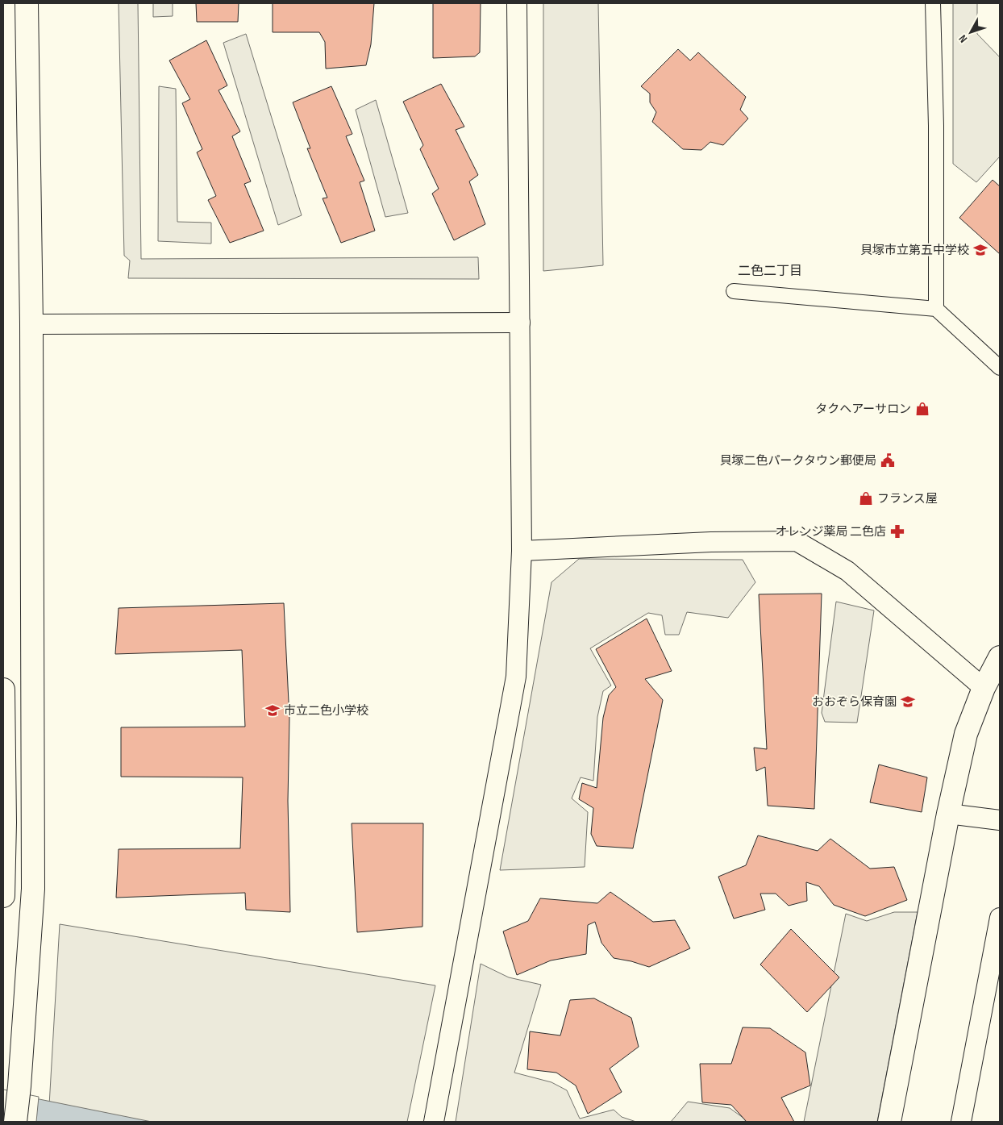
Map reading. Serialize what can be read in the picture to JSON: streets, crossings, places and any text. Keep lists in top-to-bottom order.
{
  "districts": ["二色二丁目"],
  "places": {
    "school or university": ["貝塚市立第五中学校", "おおぞら保育園", "市立二色小学校"],
    "shop": ["タクヘアーサロン", "フランス屋"],
    "public building": ["貝塚二色パークタウン郵便局"],
    "pharmacy": ["オレンジ薬局 二色店"]
  },
  "north": "bottom left"
}
